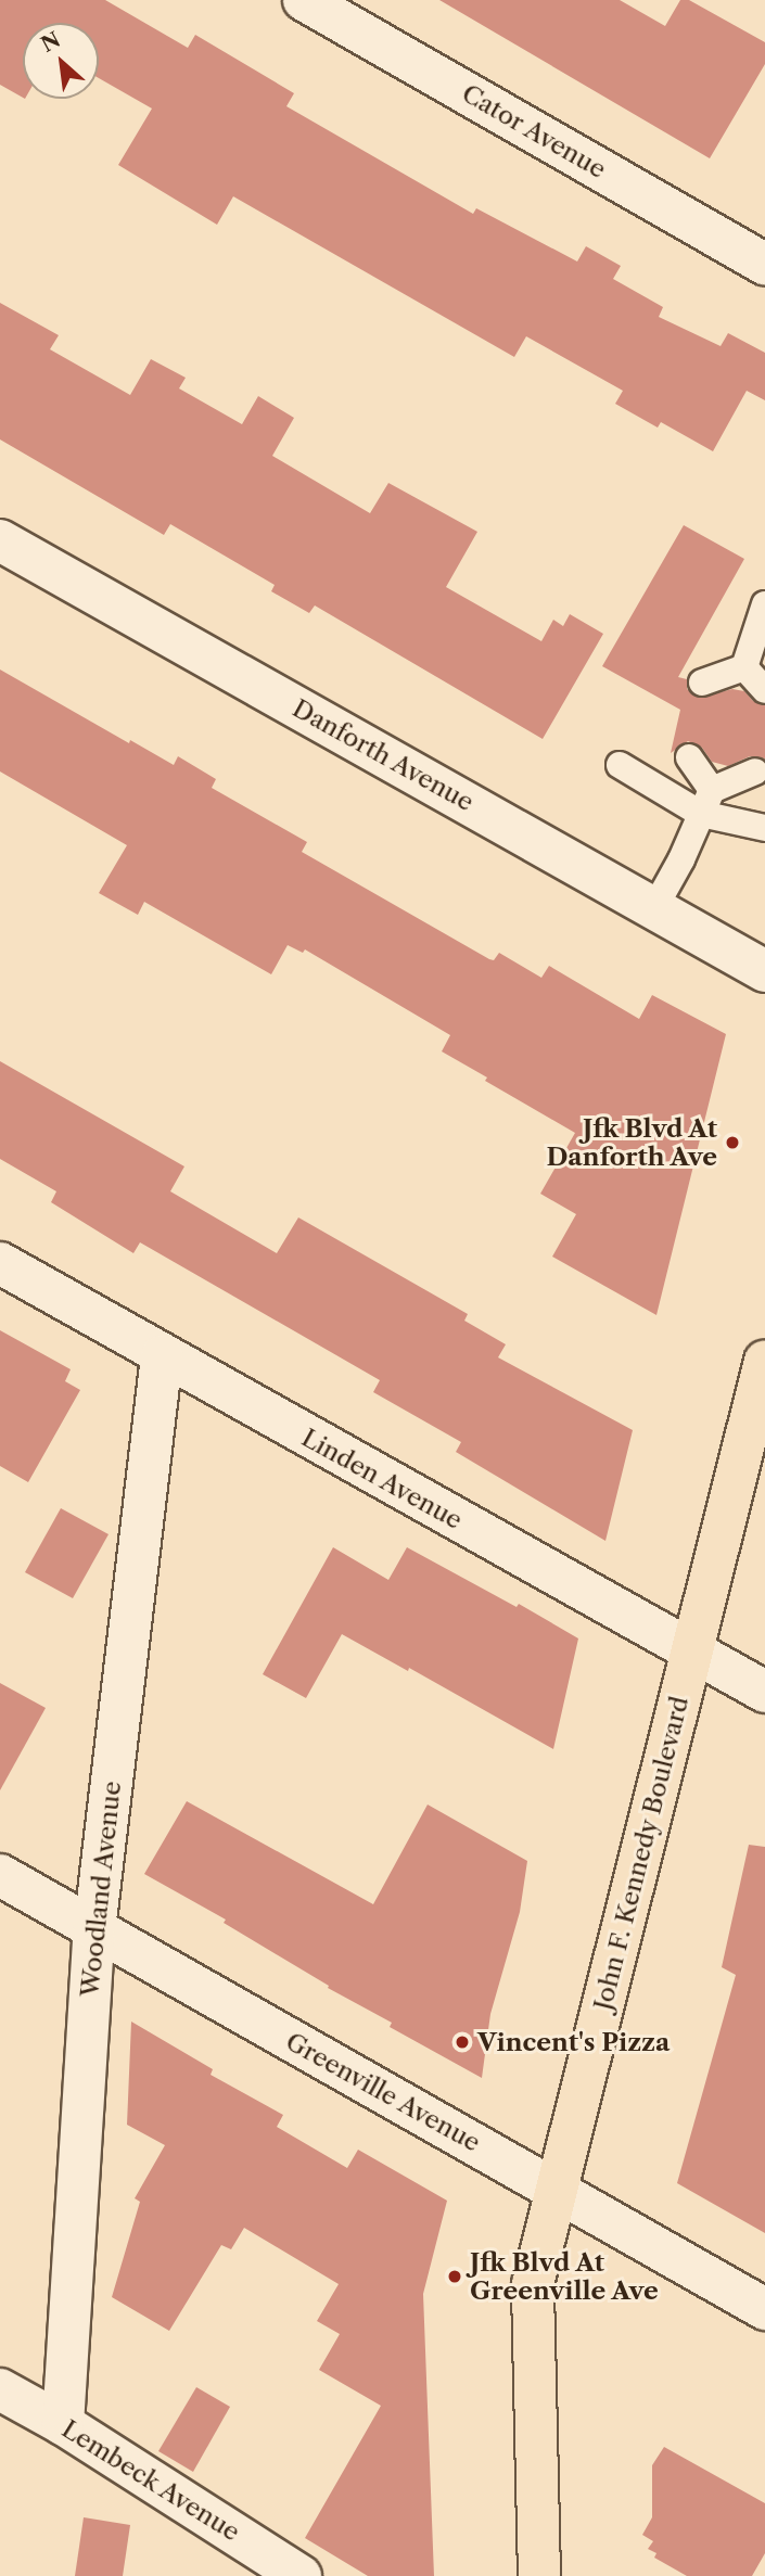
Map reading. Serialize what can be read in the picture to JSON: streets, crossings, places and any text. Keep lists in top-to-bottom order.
{
  "streets": {
    "main road": ["John F. Kennedy Boulevard"],
    "street": [
      "Cator Avenue",
      "Danforth Avenue",
      "Linden Avenue",
      "Woodland Avenue",
      "Greenville Avenue",
      "Lembeck Avenue"
    ]
  },
  "crossings": [
    ["Linden Avenue", "John F. Kennedy Boulevard"],
    ["Linden Avenue", "Woodland Avenue"],
    ["John F. Kennedy Boulevard", "Greenville Avenue"],
    ["Woodland Avenue", "Greenville Avenue"],
    ["Woodland Avenue", "Lembeck Avenue"]
  ],
  "places": ["Jfk Blvd At Danforth Ave", "Vincent's Pizza", "Jfk Blvd At Greenville Ave"],
  "north": "top left"
}
